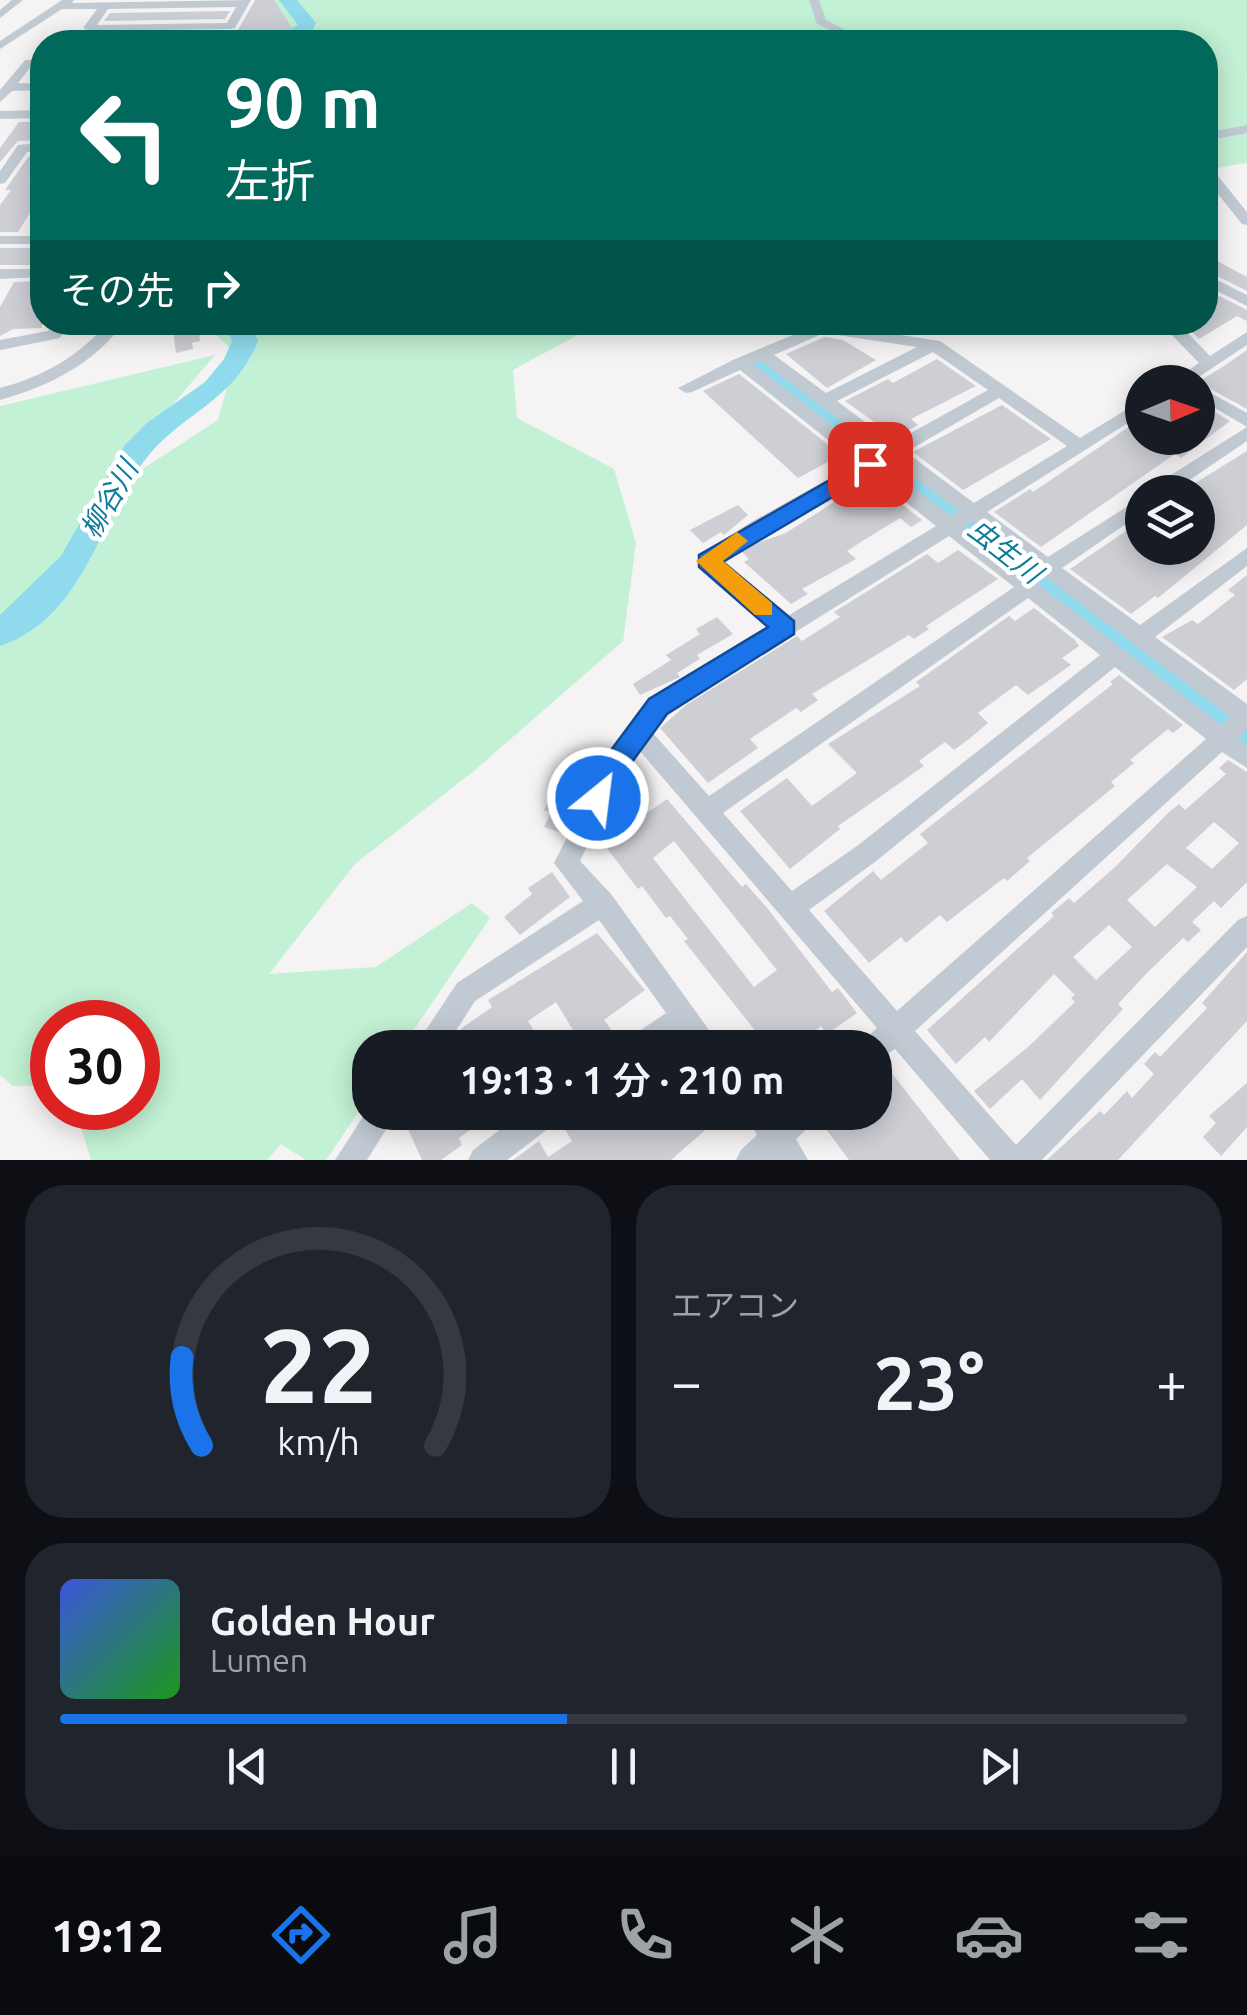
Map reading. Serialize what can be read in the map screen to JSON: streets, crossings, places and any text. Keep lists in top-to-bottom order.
{
  "water": ["柳谷川", "虫生川"],
  "north": "right",
  "page": {
    "turn": ["90 m", "左折"],
    "then": "その先",
    "limit": "30",
    "trip": "19:13 · 1 分 · 210 m",
    "tile": "エアコン",
    "heat": ["−", "23°", "+"],
    "song": ["Golden Hour", "Lumen"],
    "tabs": "19:12",
    "gauge": ["22", "km/h"]
  }
}
